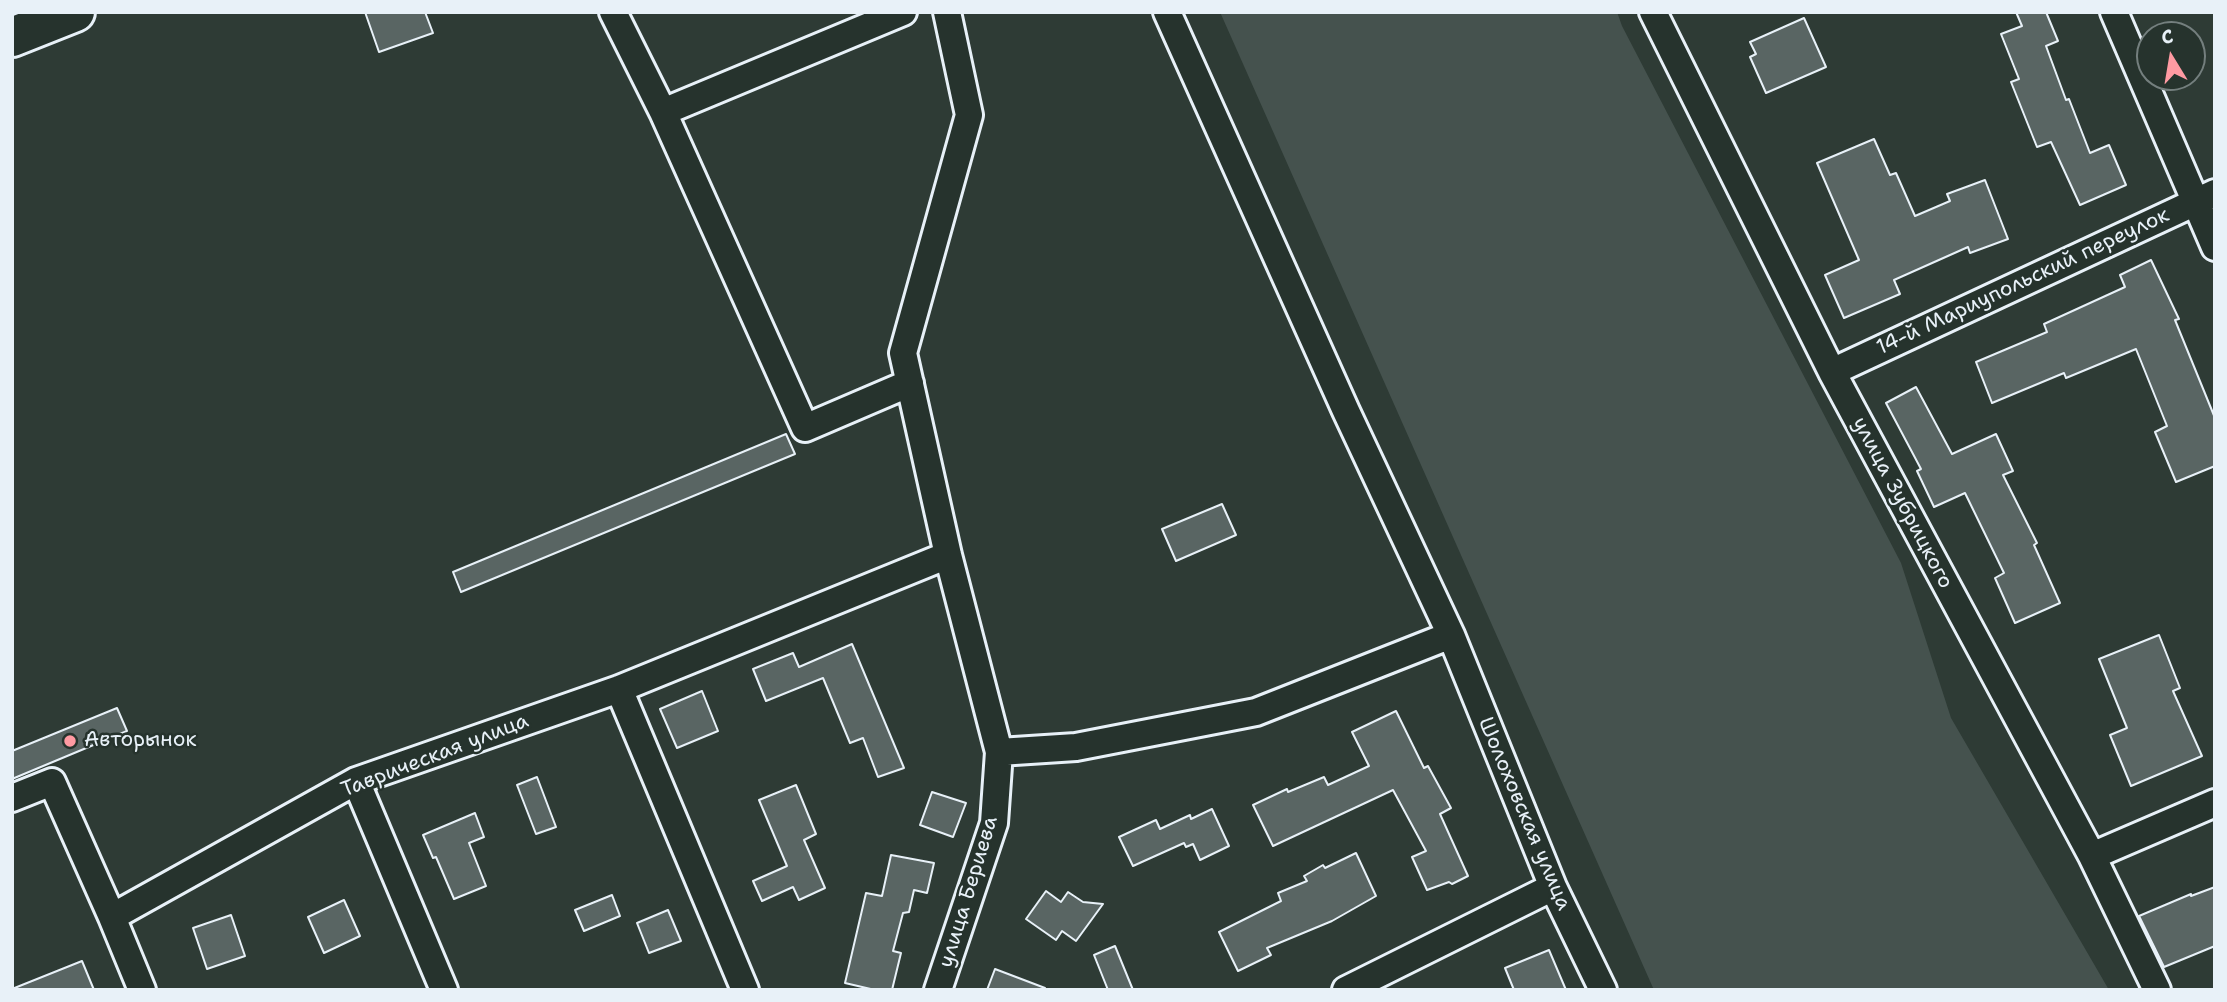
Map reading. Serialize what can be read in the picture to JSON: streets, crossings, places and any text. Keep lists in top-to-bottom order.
{
  "streets": {
    "street": [
      "14-й Мариупольский переулок",
      "улица Зубрицкого",
      "Таврическая улица",
      "Шолоховская улица",
      "улица Бериева"
    ]
  },
  "crossings": [
    ["14-й Мариупольский переулок", "улица Зубрицкого"],
    ["Таврическая улица", "улица Бериева"]
  ],
  "places": ["Авторынок"],
  "north": "top"
}
